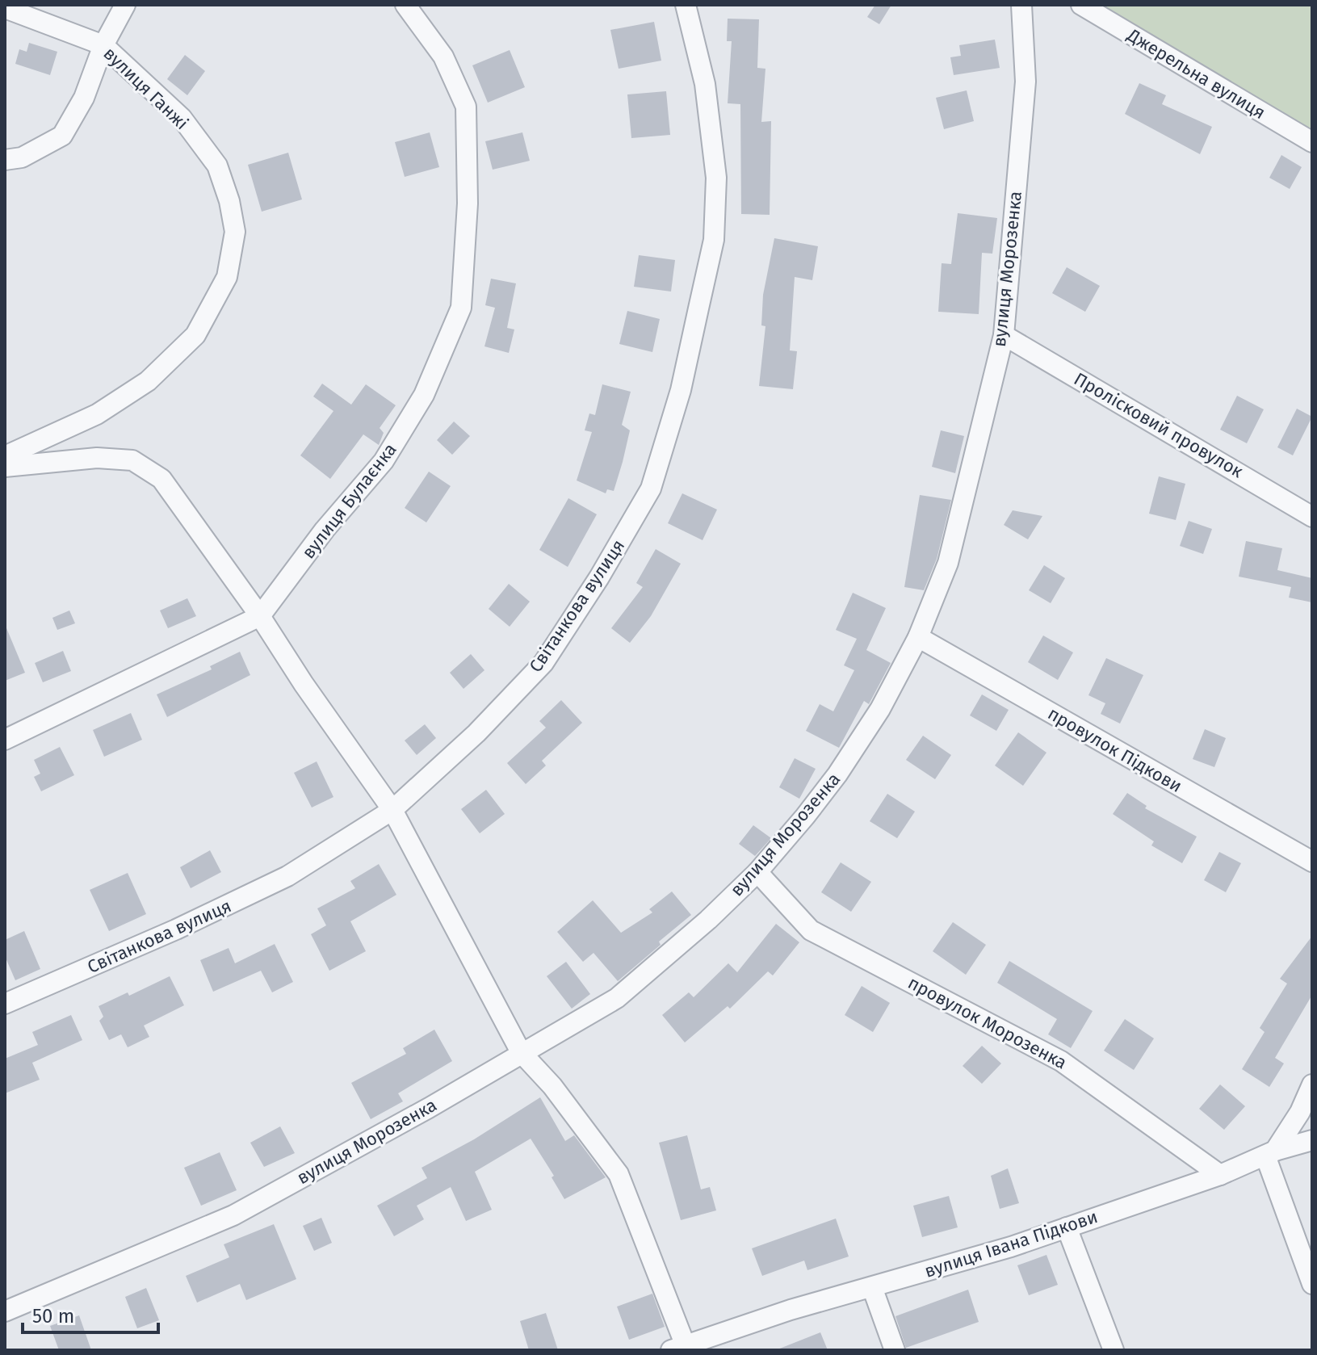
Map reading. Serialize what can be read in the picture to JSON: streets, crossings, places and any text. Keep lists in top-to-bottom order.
{
  "streets": {
    "street": [
      "Джерельна вулиця",
      "вулиця Ганжі",
      "вулиця Морозенка",
      "Пролісковий провулок",
      "вулиця Булаєнка",
      "Світанкова вулиця",
      "провулок Підкови",
      "провулок Морозенка",
      "вулиця Івана Підкови"
    ]
  },
  "crossings": [
    ["вулиця Морозенка", "Пролісковий провулок"],
    ["вулиця Морозенка", "провулок Підкови"],
    ["вулиця Морозенка", "провулок Морозенка"],
    ["провулок Морозенка", "вулиця Івана Підкови"]
  ],
  "scale_bar": "50 m"
}
